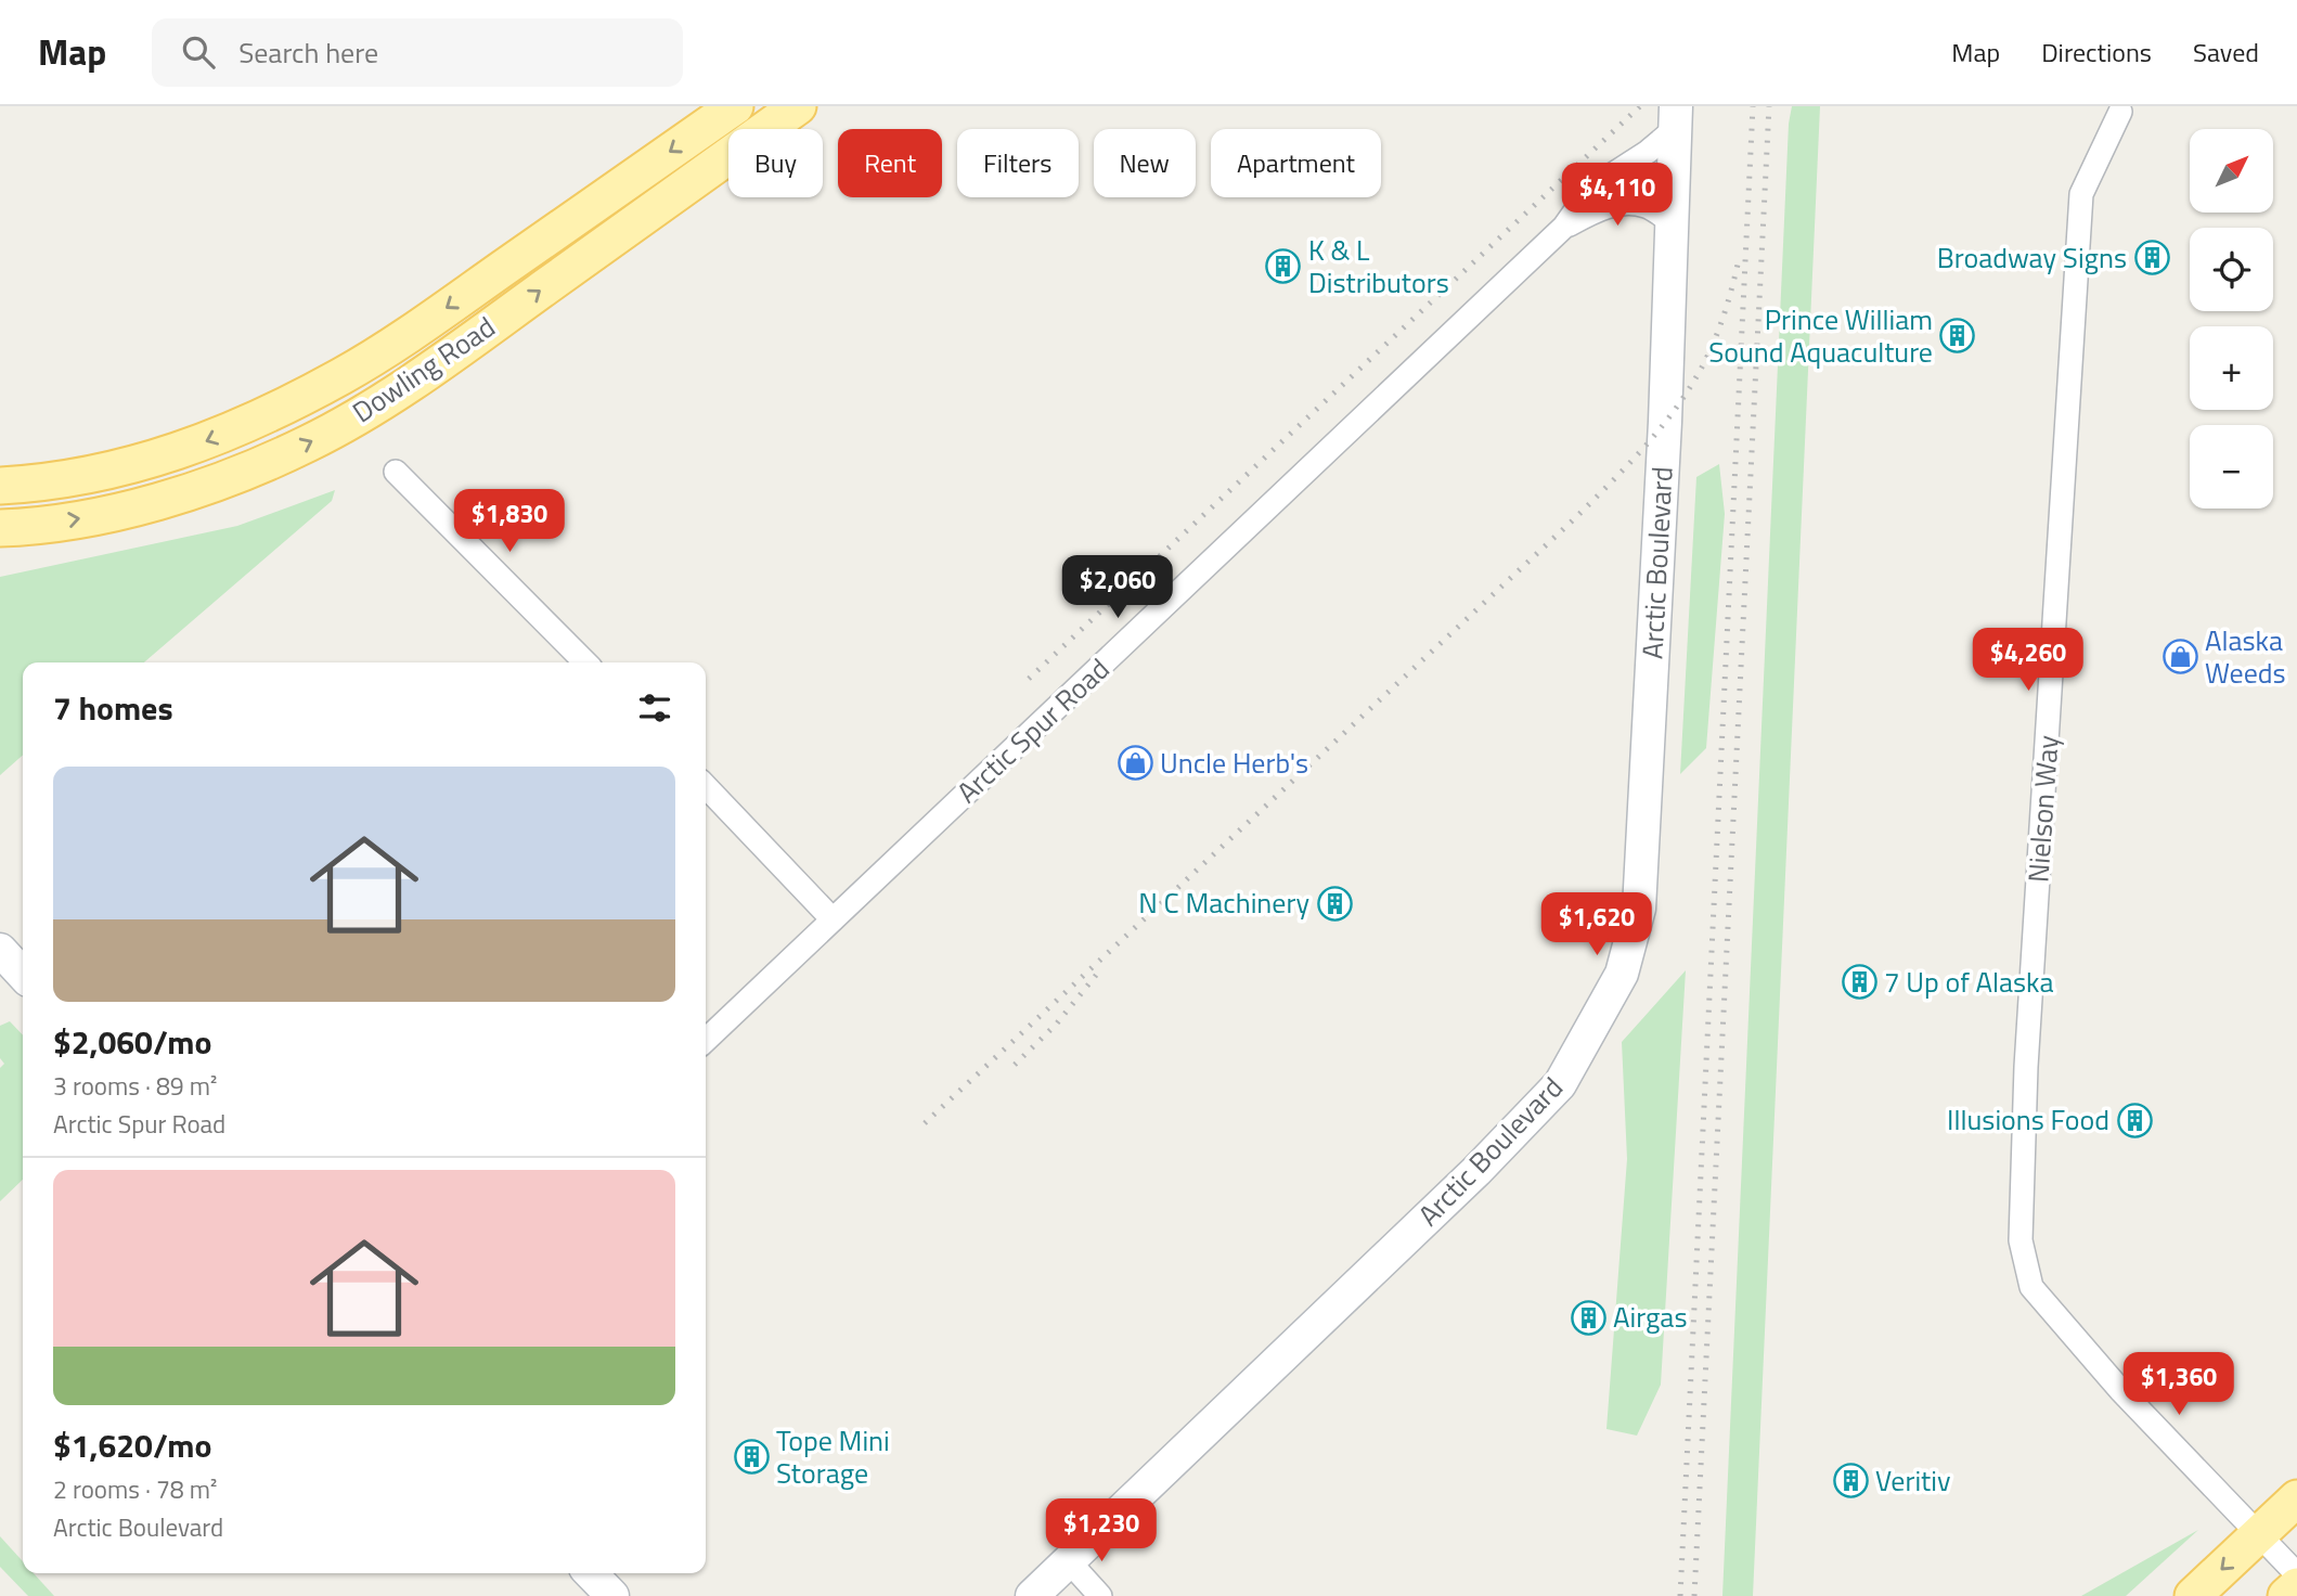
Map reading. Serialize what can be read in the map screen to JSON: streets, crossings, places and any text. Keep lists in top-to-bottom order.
{
  "streets": {
    "main road": ["Dowling Road", "Arctic Boulevard"],
    "street": ["Arctic Spur Road", "Nielson Way"]
  },
  "crossings": [
    ["Arctic Boulevard", "Arctic Spur Road"]
  ],
  "places": {
    "building": [
      "Broadway Signs",
      "K & L Distributors",
      "Prince William Sound Aquaculture",
      "N C Machinery",
      "7 Up of Alaska",
      "Illusions Food",
      "Airgas",
      "Tope Mini Storage",
      "Veritiv"
    ],
    "shop": ["Alaska Weeds", "Uncle Herb's"]
  },
  "north": "top right",
  "page": {
    "header": "Map",
    "search": "Search here",
    "nav": ["Map", "Directions", "Saved"],
    "map_buttons": ["+", "−"],
    "chip": [
      "Buy",
      "Rent",
      "Filters",
      "New",
      "Apartment"
    ],
    "price": [
      "$4,110",
      "$1,830",
      "$2,060",
      "$4,260",
      "$1,620",
      "$1,360",
      "$1,230"
    ],
    "heading": "7 homes",
    "list": [
      {
        "name": "$2,060/mo",
        "note": "3 rooms · 89 m² · Arctic Spur Road"
      },
      {
        "name": "$1,620/mo",
        "note": "2 rooms · 78 m² · Arctic Boulevard"
      }
    ]
  }
}
